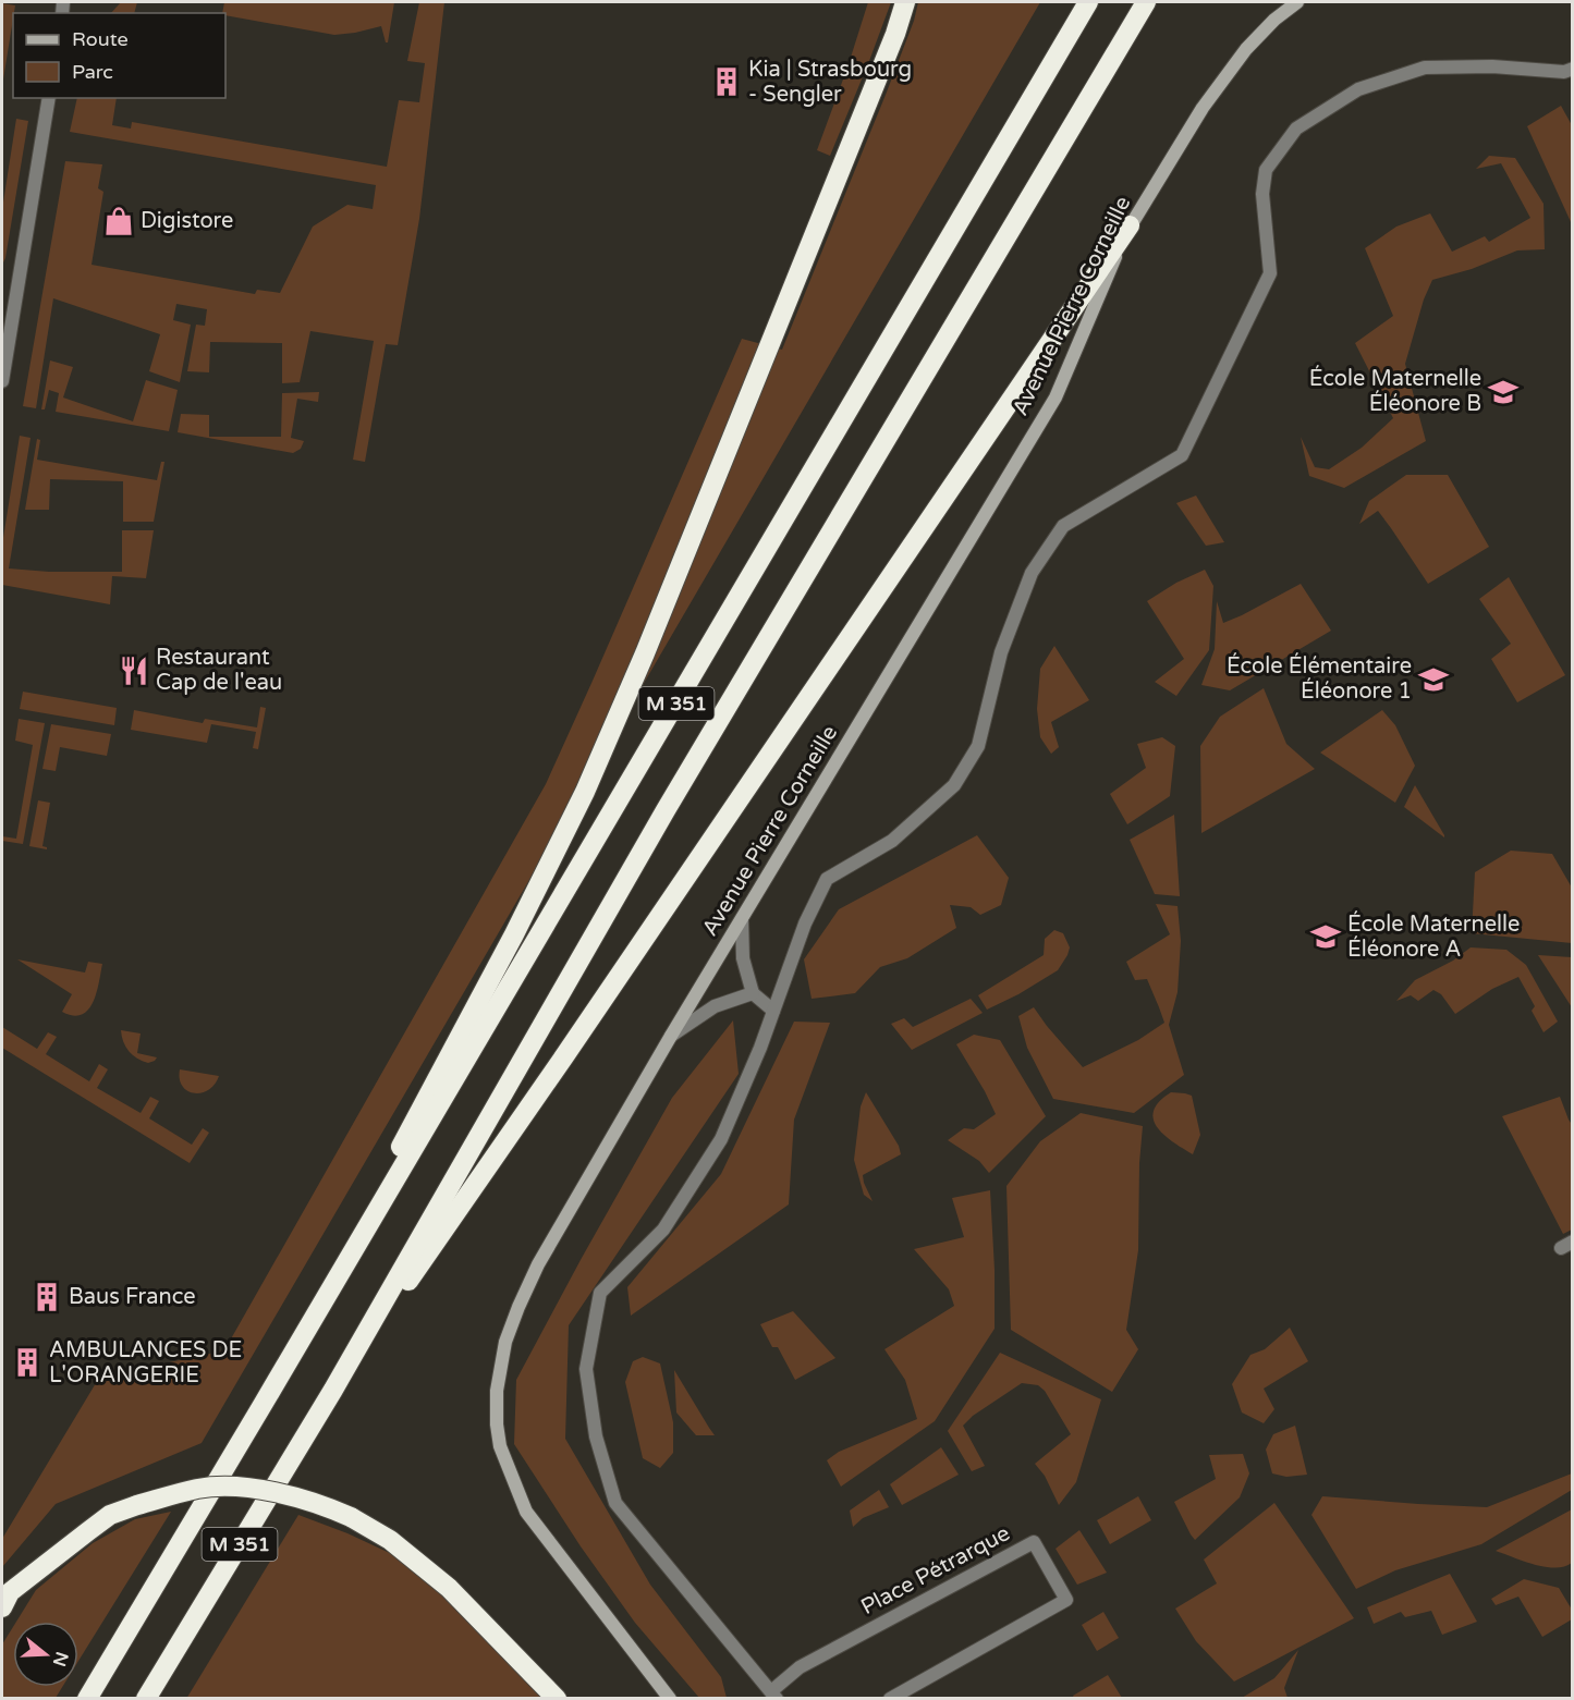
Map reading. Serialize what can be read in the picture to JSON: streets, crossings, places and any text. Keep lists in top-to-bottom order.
{
  "streets": {
    "highway": ["M 351"],
    "street": ["Avenue Pierre Corneille", "Place Pétrarque"]
  },
  "places": {
    "building": ["Kia | Strasbourg - Sengler", "Baus France", "AMBULANCES DE L'ORANGERIE"],
    "shop": ["Digistore"],
    "school or university": ["École Maternelle Éléonore B", "École Élémentaire Éléonore 1", "École Maternelle Éléonore A"],
    "restaurant": ["Restaurant Cap de l'eau"]
  },
  "legend": ["Route", "Parc"],
  "north": "right"
}
